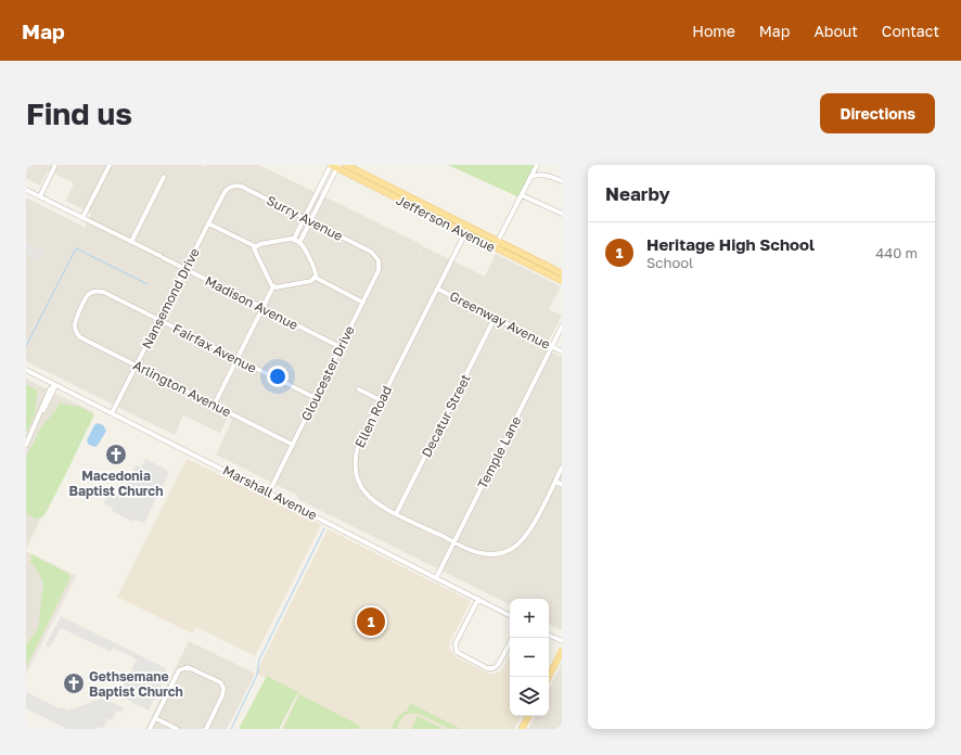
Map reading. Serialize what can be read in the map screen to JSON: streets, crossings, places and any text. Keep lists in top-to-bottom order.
{
  "streets": {
    "main road": ["Jefferson Avenue"],
    "street": [
      "Surry Avenue",
      "Nansemond Drive",
      "Madison Avenue",
      "Greenway Avenue",
      "Fairfax Avenue",
      "Gloucester Drive",
      "Arlington Avenue",
      "Decatur Street",
      "Ellen Road",
      "Temple Lane",
      "Marshall Avenue"
    ]
  },
  "crossings": [
    ["Surry Avenue", "Nansemond Drive"],
    ["Surry Avenue", "Gloucester Drive"],
    ["Jefferson Avenue", "Ellen Road"],
    ["Nansemond Drive", "Madison Avenue"],
    ["Nansemond Drive", "Fairfax Avenue"],
    ["Nansemond Drive", "Arlington Avenue"],
    ["Nansemond Drive", "Marshall Avenue"],
    ["Madison Avenue", "Gloucester Drive"],
    ["Greenway Avenue", "Decatur Street"],
    ["Greenway Avenue", "Ellen Road"],
    ["Greenway Avenue", "Temple Lane"],
    ["Fairfax Avenue", "Gloucester Drive"],
    ["Fairfax Avenue", "Arlington Avenue"],
    ["Gloucester Drive", "Arlington Avenue"],
    ["Gloucester Drive", "Marshall Avenue"],
    ["Decatur Street", "Ellen Road"],
    ["Ellen Road", "Temple Lane"],
    ["Temple Lane", "Marshall Avenue"]
  ],
  "places": {
    "church": ["Macedonia Baptist Church", "Gethsemane Baptist Church"]
  },
  "page": {
    "header": "Map",
    "nav": [
      "Home",
      "Map",
      "About",
      "Contact"
    ],
    "buttons": "Directions",
    "title": "Find us",
    "heading": "Nearby",
    "list": [
      {
        "mark": "1",
        "name": "Heritage High School",
        "note": "School",
        "value": "440 m"
      }
    ],
    "map_buttons": ["+", "−"],
    "pins": "1"
  }
}
